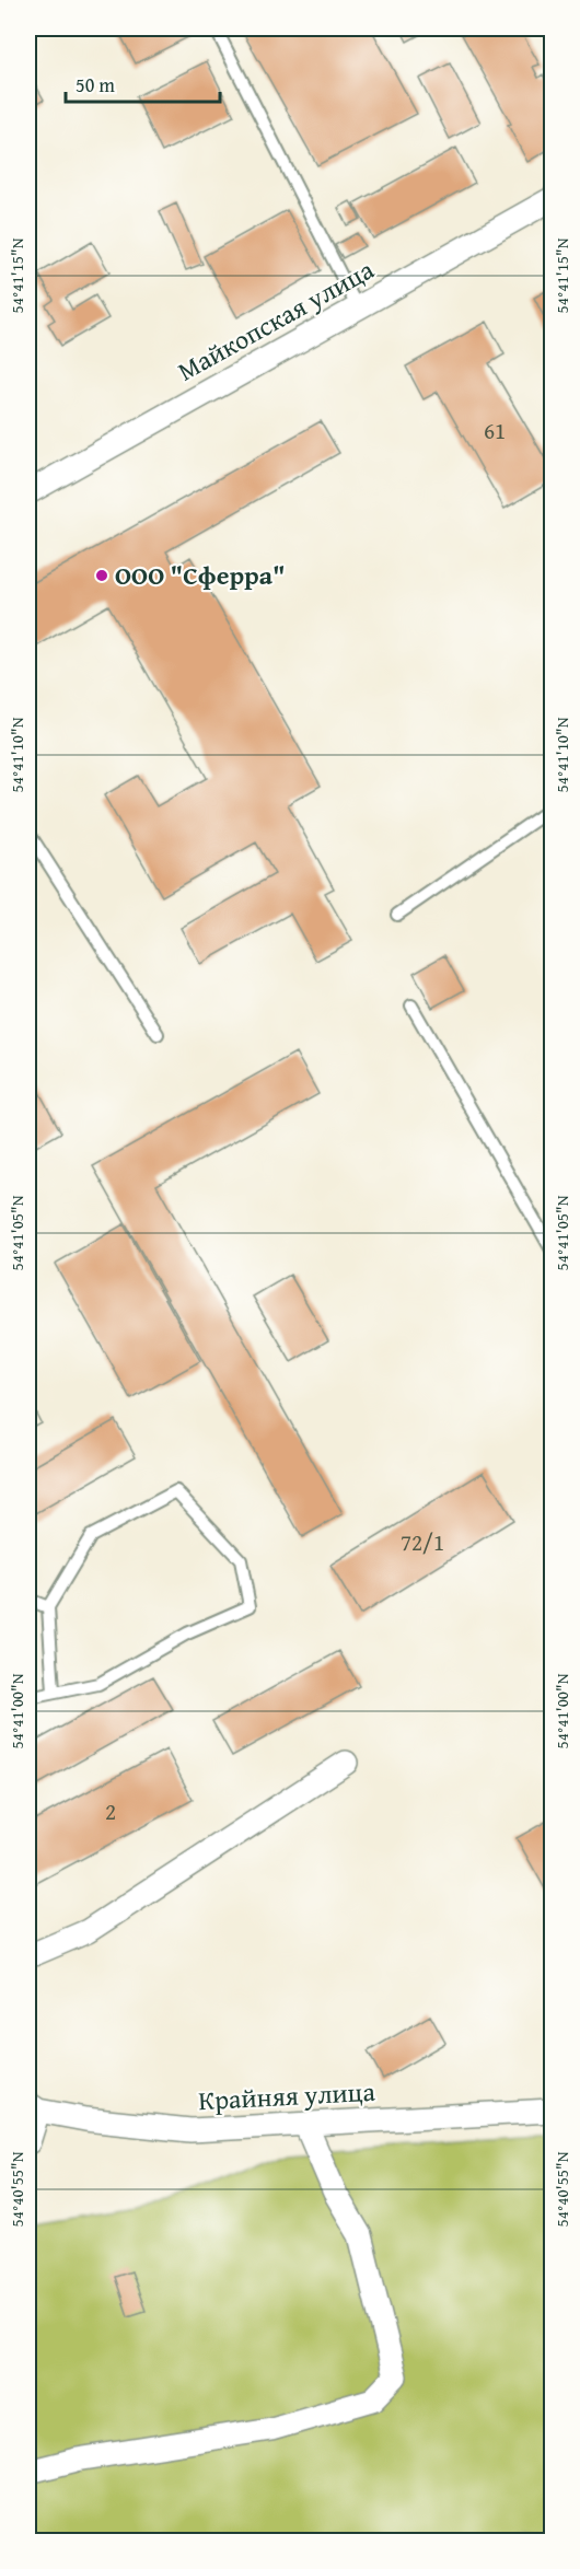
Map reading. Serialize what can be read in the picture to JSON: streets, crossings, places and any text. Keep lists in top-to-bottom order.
{
  "streets": {
    "street": ["Майкопская улица", "Крайняя улица"]
  },
  "places": ["ООО \"Сферра\""],
  "house_numbers": ["61", "72/1", "2"],
  "scale_bar": "50 m",
  "coordinates": [
    "54°41'15\"N",
    "54°41'10\"N",
    "54°41'05\"N",
    "54°41'00\"N",
    "54°40'55\"N"
  ]
}
